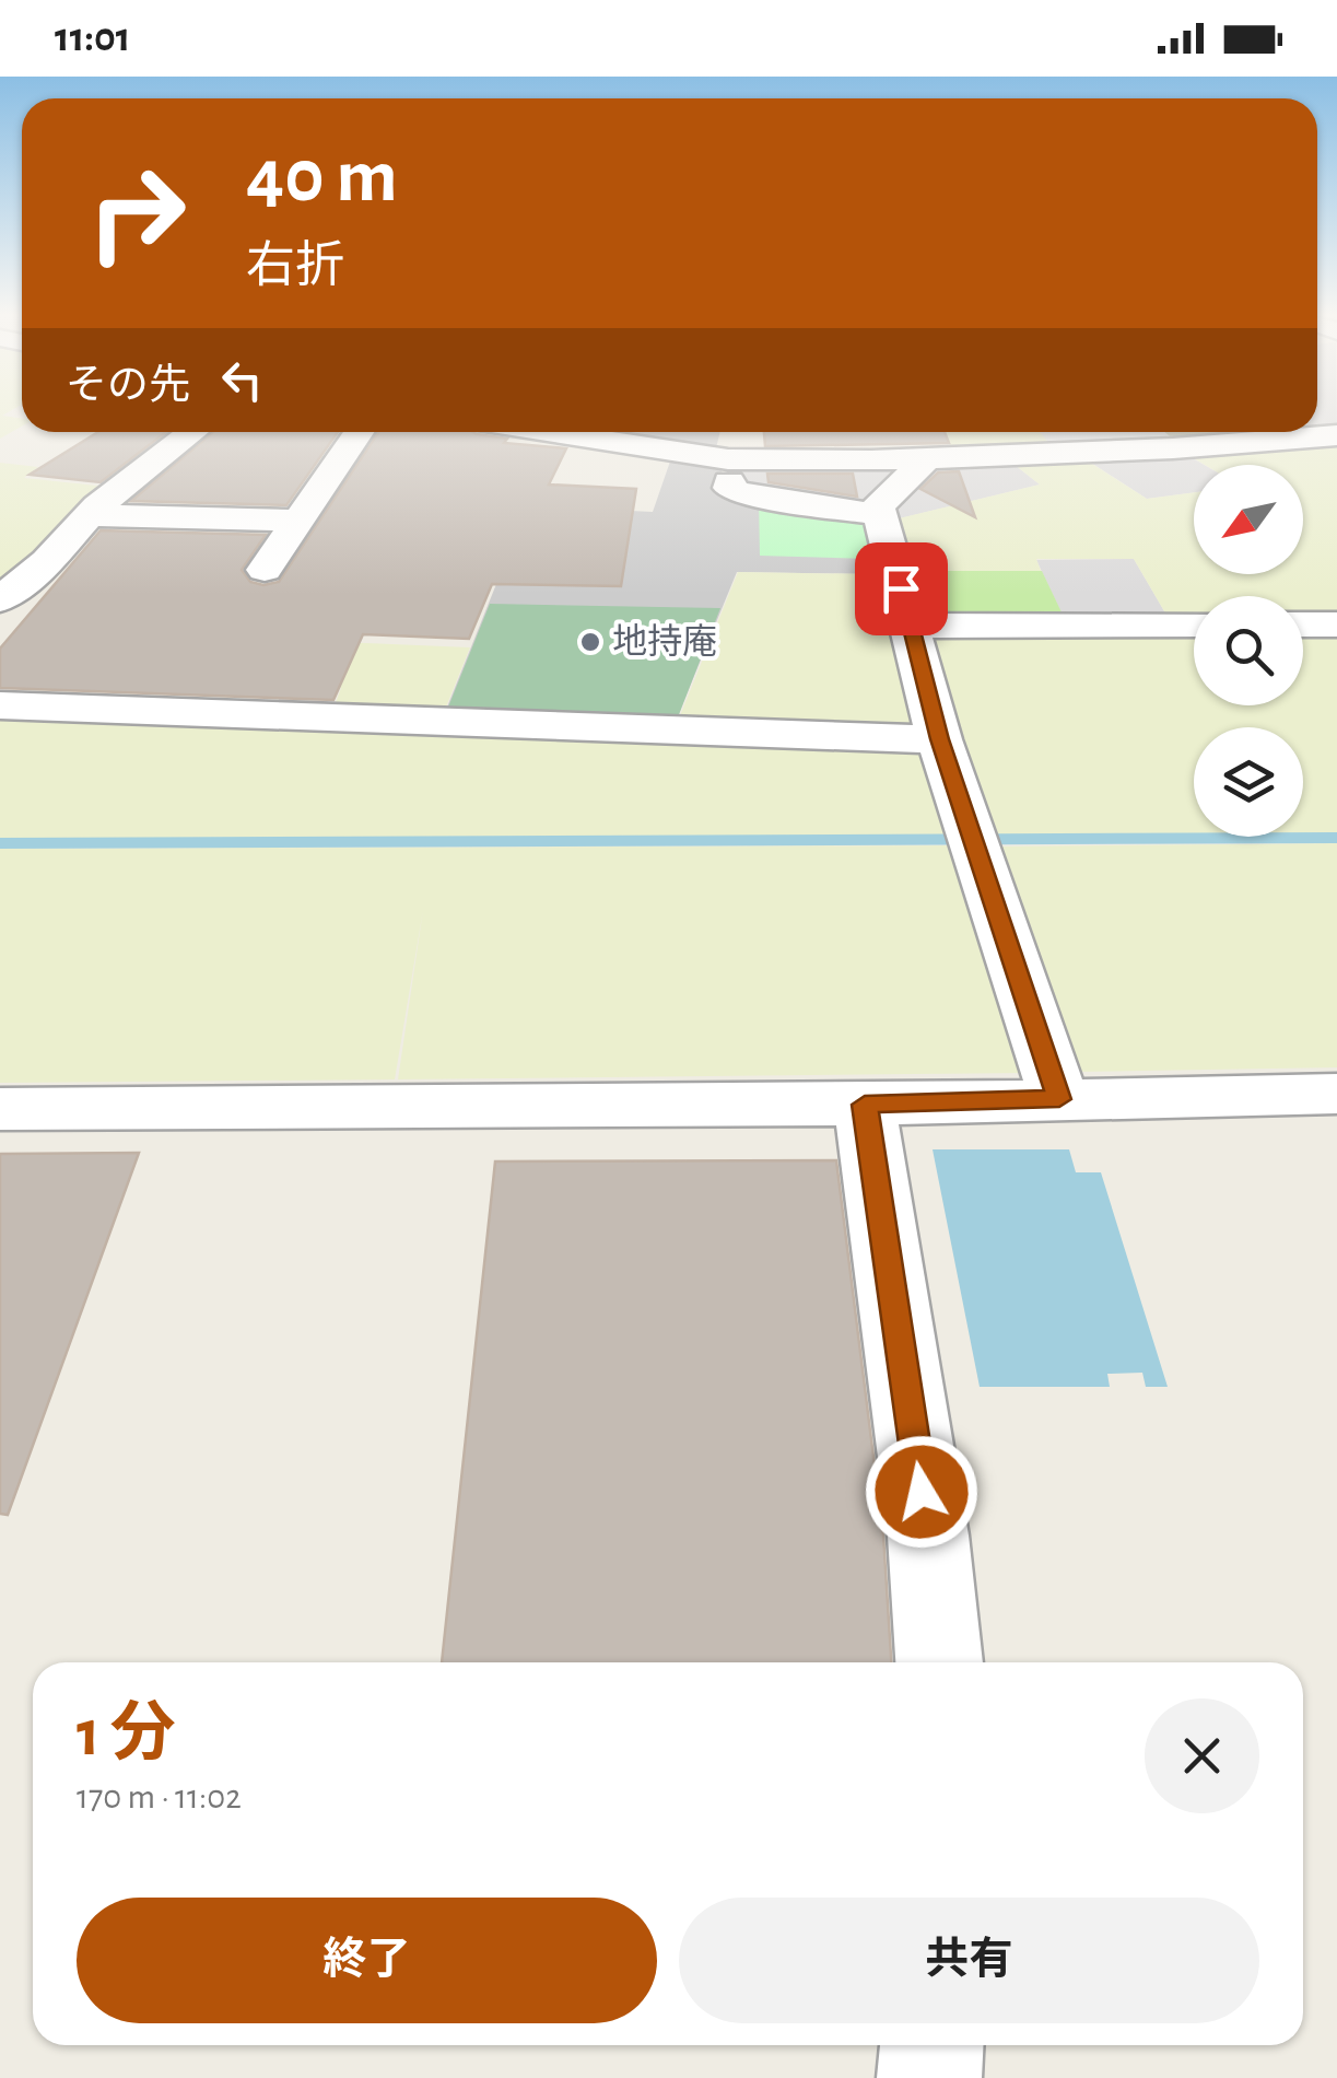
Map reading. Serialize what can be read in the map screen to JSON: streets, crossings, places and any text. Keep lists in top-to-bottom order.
{
  "places": ["地持庵"],
  "north": "bottom left",
  "page": {
    "status": "11:01",
    "turn": ["40 m", "右折"],
    "then": "その先",
    "heading": ["1 分", "170 m · 11:02"],
    "buttons": ["終了", "共有"]
  }
}
